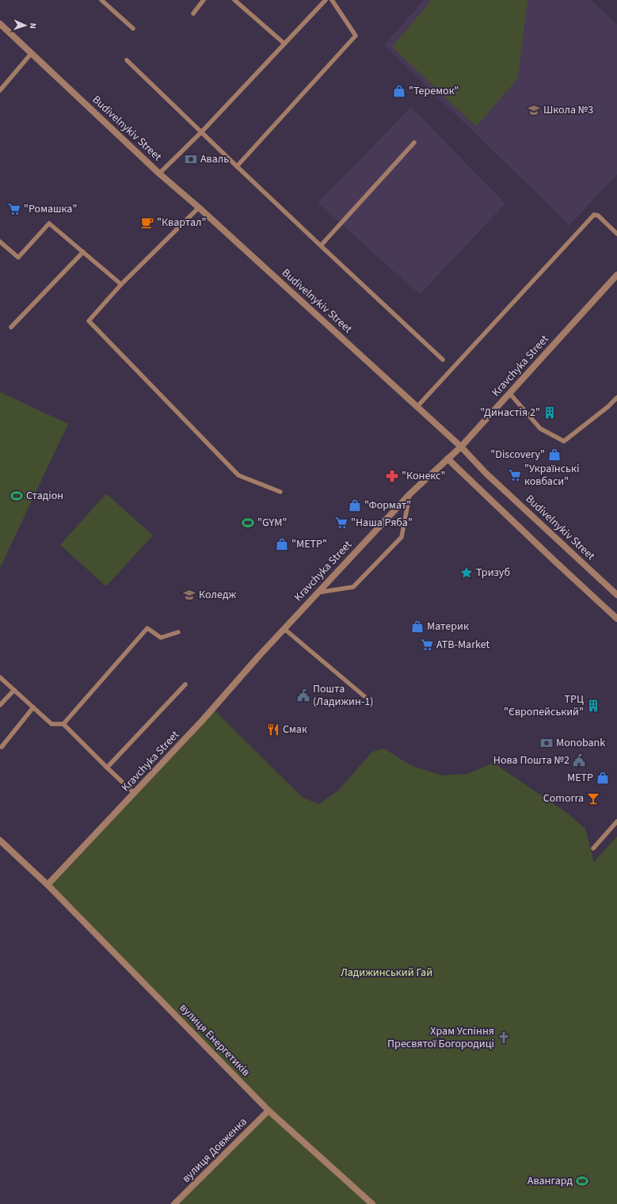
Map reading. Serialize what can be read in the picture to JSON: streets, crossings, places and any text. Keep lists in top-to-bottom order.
{
  "streets": {
    "street": [
      "Budivelnykiv Street",
      "Kravchyka Street",
      "вулиця Енергетиків",
      "вулиця Довженка"
    ]
  },
  "crossings": [
    ["Budivelnykiv Street", "Kravchyka Street"],
    ["Kravchyka Street", "вулиця Енергетиків"],
    ["вулиця Енергетиків", "вулиця Довженка"]
  ],
  "parks": ["Ладижинський Гай"],
  "places": {
    "shop": [
      "\"Теремок\"",
      "\"Discovery\"",
      "\"Формат\"",
      "\"МЕТР\"",
      "Материк",
      "МЕТР"
    ],
    "school or university": ["Школа №3", "Коледж"],
    "bank": ["Аваль", "Monobank"],
    "supermarket": [
      "\"Ромашка\"",
      "\"Українські ковбаси\"",
      "\"Наша Ряба\"",
      "ATB-Market"
    ],
    "cafe": ["\"Квартал\""],
    "building": ["\"Династія 2\"", "ТРЦ \"Європейський\""],
    "pharmacy": ["\"Конекс\""],
    "sports": ["Стадіон", "\"GYM\"", "Авангард"],
    "place": ["Тризуб"],
    "public building": ["Пошта (Ладижин-1)", "Нова Пошта №2"],
    "restaurant": ["Смак"],
    "bar": ["Comorra"],
    "church": ["Храм Успіння Пресвятої Богородиці"]
  },
  "north": "right"
}
